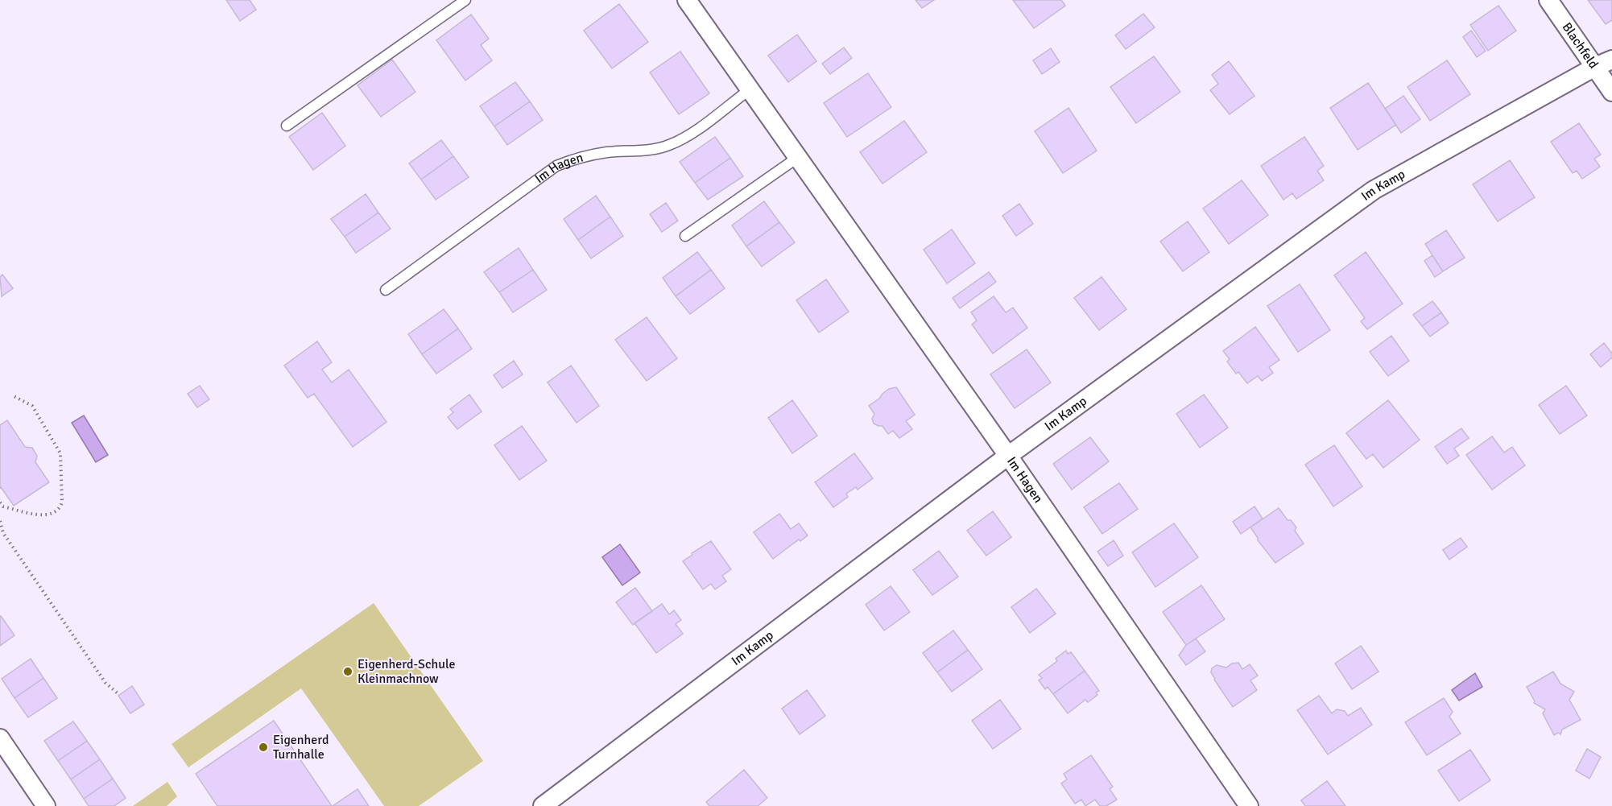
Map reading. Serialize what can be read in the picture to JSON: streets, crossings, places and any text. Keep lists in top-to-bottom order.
{
  "streets": {
    "street": ["Blachfeld", "Im Hagen", "Im Kamp"]
  },
  "crossings": [
    ["Blachfeld", "Im Kamp"],
    ["Im Hagen", "Im Kamp"]
  ],
  "places": ["Eigenherd-Schule Kleinmachnow", "Eigenherd Turnhalle"]
}
